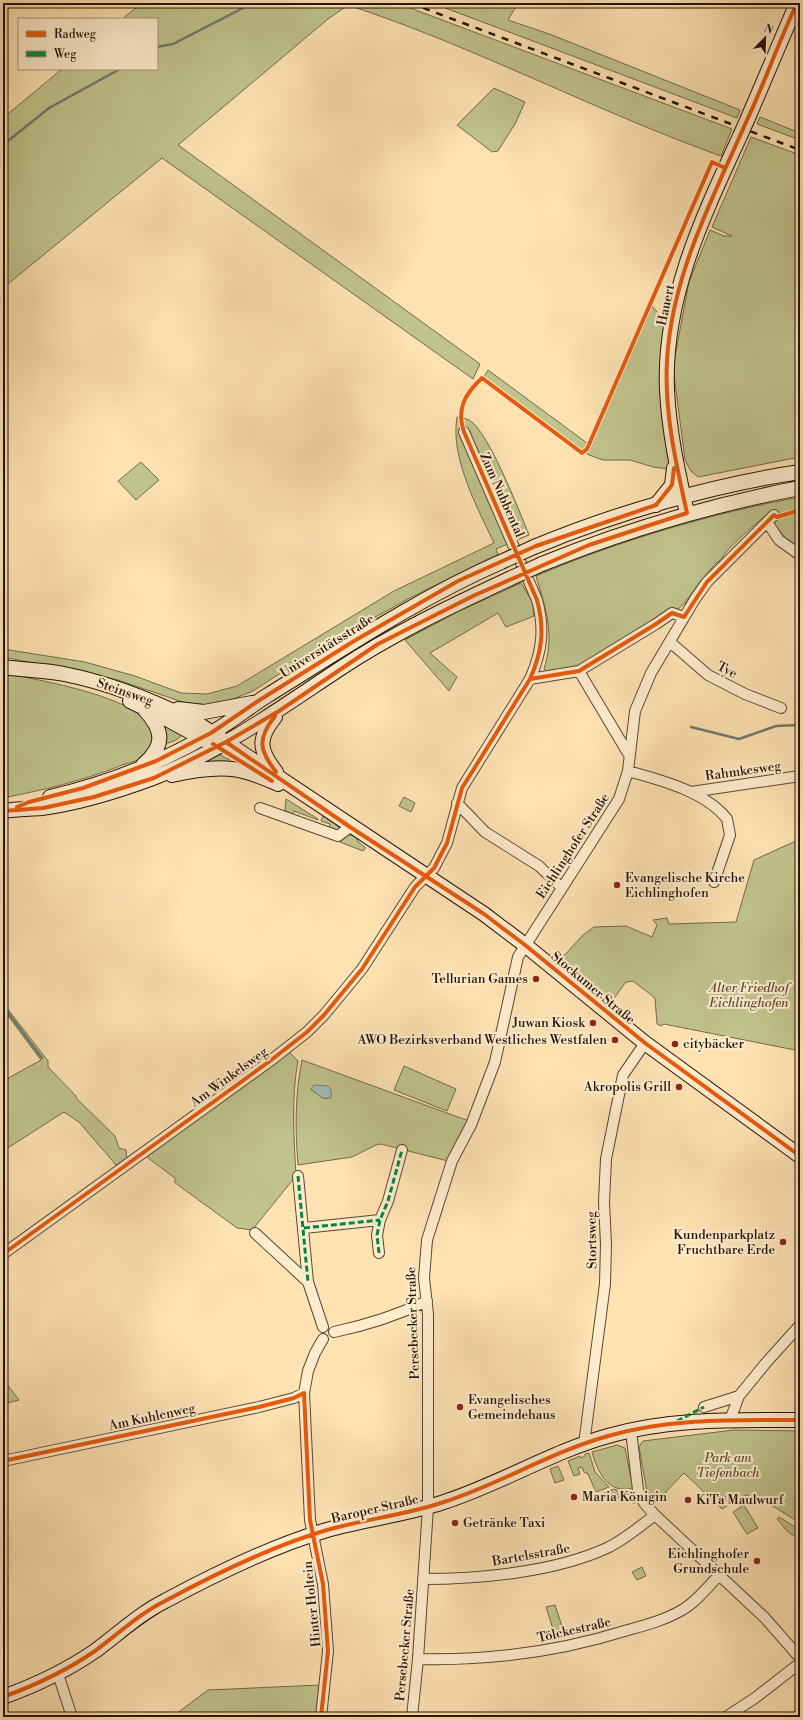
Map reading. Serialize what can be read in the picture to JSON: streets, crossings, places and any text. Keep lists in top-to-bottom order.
{
  "streets": {
    "main road": [
      "Hauert",
      "Universitätsstraße",
      "Steinsweg",
      "Stockumer Straße",
      "Baroper Straße"
    ],
    "street": [
      "Zum Nubbental",
      "Tye",
      "Rahmkesweg",
      "Eichlinghofer Straße",
      "Am Winkelsweg",
      "Stortsweg",
      "Persebecker Straße",
      "Am Kuhlenweg",
      "Bartelsstraße",
      "Hinter Holtein",
      "Tölckestraße"
    ]
  },
  "crossings": [
    ["Hauert", "Universitätsstraße"],
    ["Zum Nubbental", "Stockumer Straße"],
    ["Zum Nubbental", "Am Winkelsweg"],
    ["Universitätsstraße", "Steinsweg"],
    ["Universitätsstraße", "Stockumer Straße"],
    ["Tye", "Eichlinghofer Straße"],
    ["Steinsweg", "Stockumer Straße"],
    ["Rahmkesweg", "Eichlinghofer Straße"],
    ["Eichlinghofer Straße", "Stockumer Straße"],
    ["Eichlinghofer Straße", "Persebecker Straße"],
    ["Stockumer Straße", "Am Winkelsweg"],
    ["Stockumer Straße", "Stortsweg"],
    ["Stockumer Straße", "Persebecker Straße"],
    ["Stortsweg", "Baroper Straße"],
    ["Persebecker Straße", "Baroper Straße"],
    ["Persebecker Straße", "Bartelsstraße"],
    ["Persebecker Straße", "Hinter Holtein"],
    ["Persebecker Straße", "Tölckestraße"],
    ["Am Kuhlenweg", "Hinter Holtein"],
    ["Baroper Straße", "Hinter Holtein"]
  ],
  "parks": ["Alter Friedhof Eichlinghofen", "Park am Tiefenbach"],
  "places": [
    "Evangelische Kirche Eichlinghofen",
    "Tellurian Games",
    "Juwan Kiosk",
    "AWO Bezirksverband Westliches Westfalen",
    "citybäcker",
    "Akropolis Grill",
    "Kundenparkplatz Fruchtbare Erde",
    "Evangelisches Gemeindehaus",
    "Maria Königin",
    "KiTa Maulwurf",
    "Getränke Taxi",
    "Eichlinghofer Grundschule"
  ],
  "legend": ["Radweg", "Weg"],
  "north": "top right"
}
